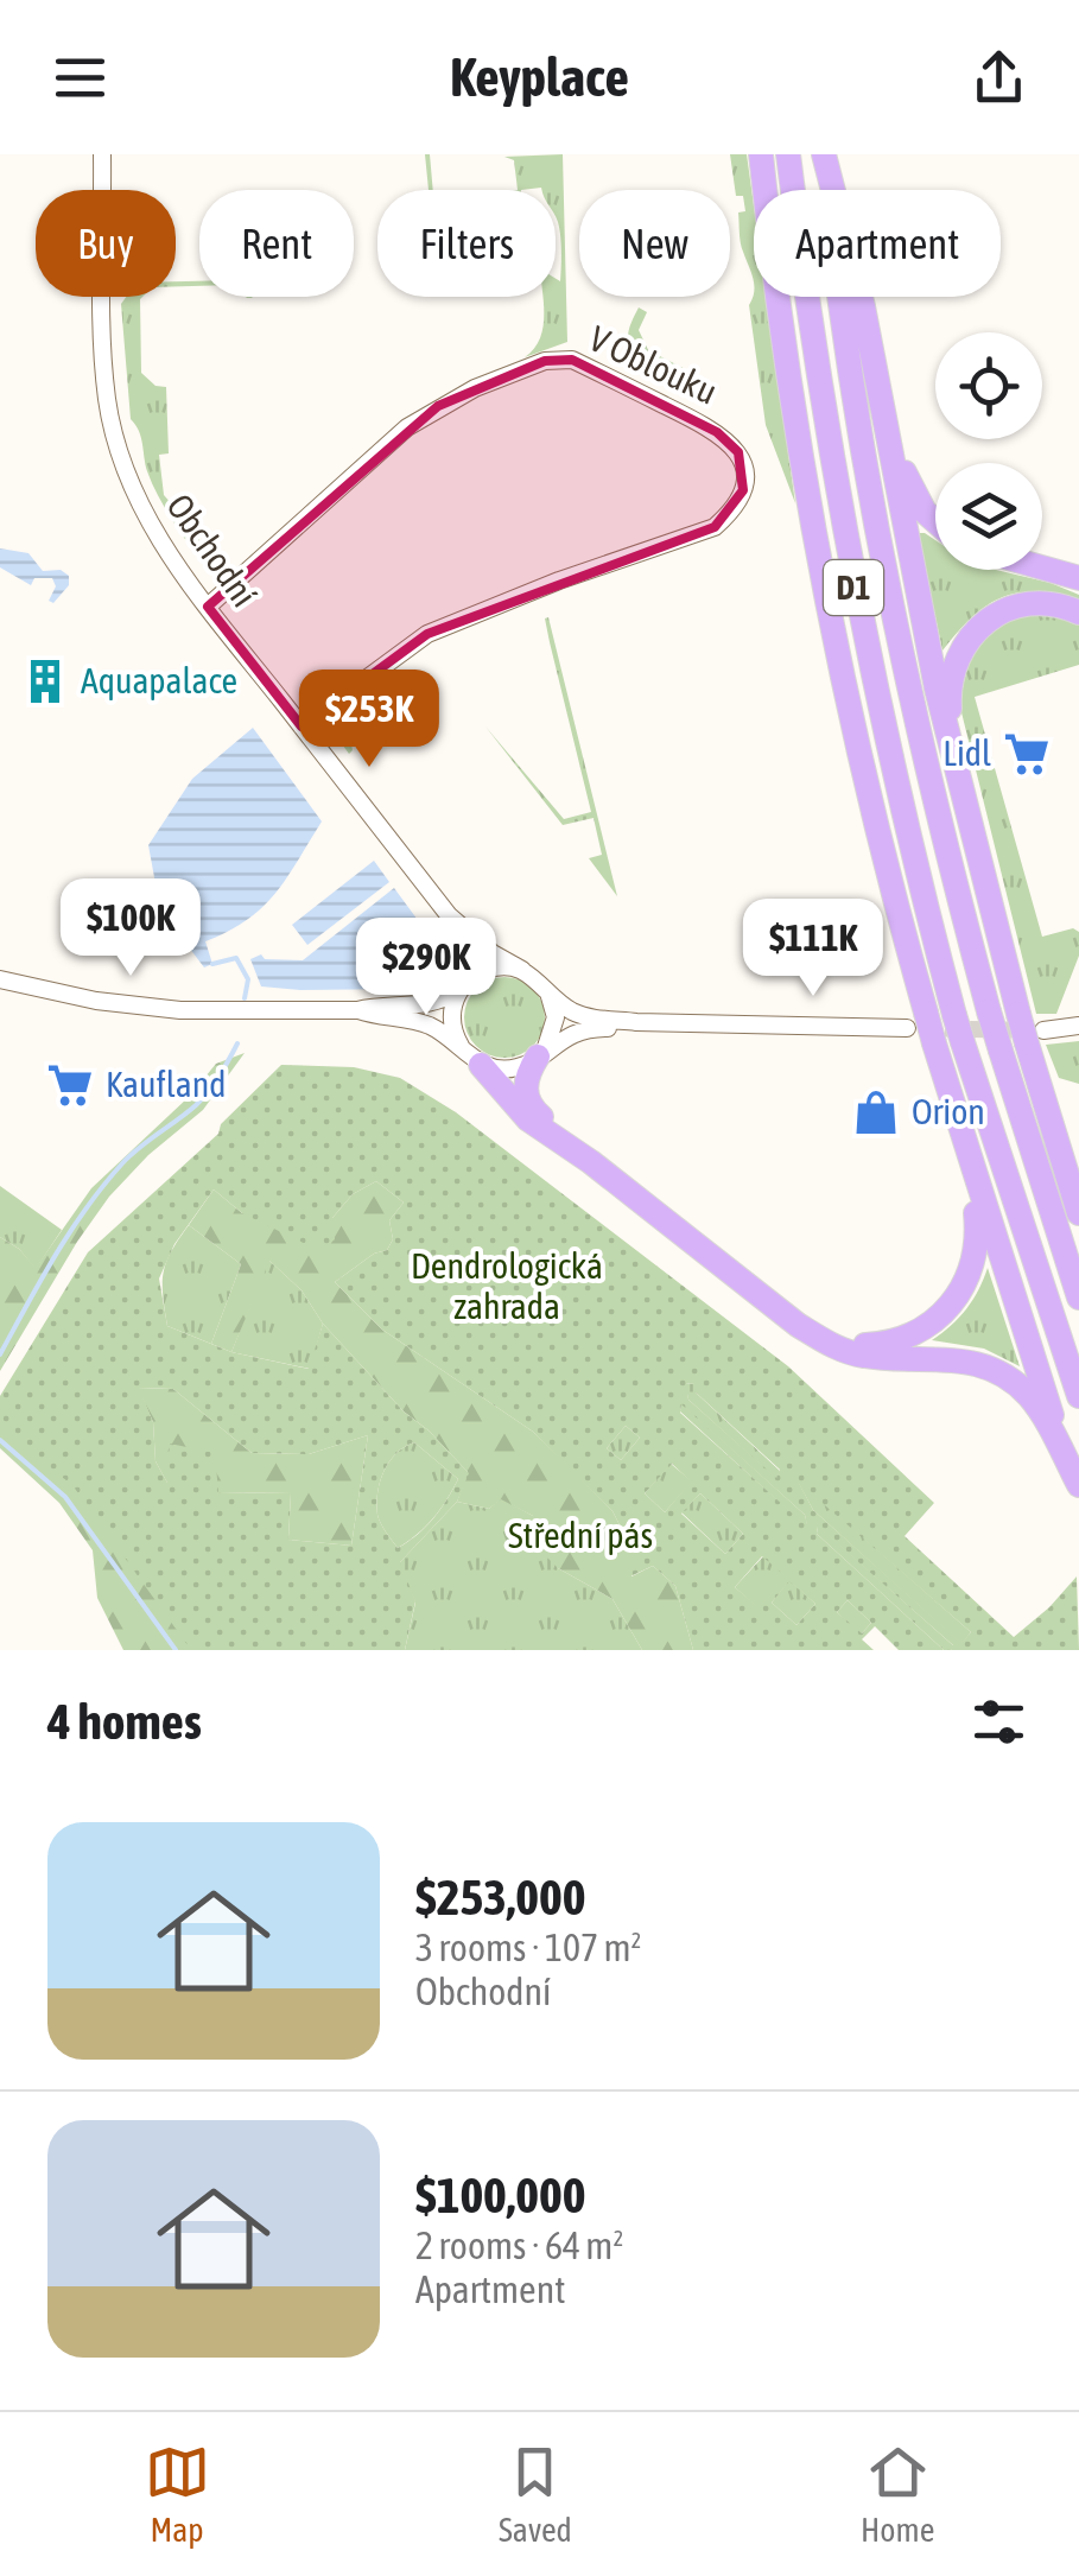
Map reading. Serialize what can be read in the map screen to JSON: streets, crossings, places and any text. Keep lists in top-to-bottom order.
{
  "streets": {
    "highway": ["D1"],
    "street": ["V Oblouku", "Obchodní"]
  },
  "crossings": [
    ["V Oblouku", "Obchodní"]
  ],
  "parks": ["Dendrologická zahrada", "Střední pás"],
  "places": {
    "building": ["Aquapalace"],
    "supermarket": ["Lidl", "Kaufland"],
    "shop": ["Orion"]
  },
  "page": {
    "header": "Keyplace",
    "chip": [
      "Buy",
      "Rent",
      "Filters",
      "New",
      "Apartment"
    ],
    "price": [
      "$253K",
      "$100K",
      "$111K",
      "$290K"
    ],
    "heading": "4 homes",
    "list": [
      {
        "name": "$253,000",
        "note": "3 rooms · 107 m² · Obchodní"
      },
      {
        "name": "$100,000",
        "note": "2 rooms · 64 m² · Apartment"
      }
    ],
    "tabs": ["Map", "Saved", "Home"]
  }
}
